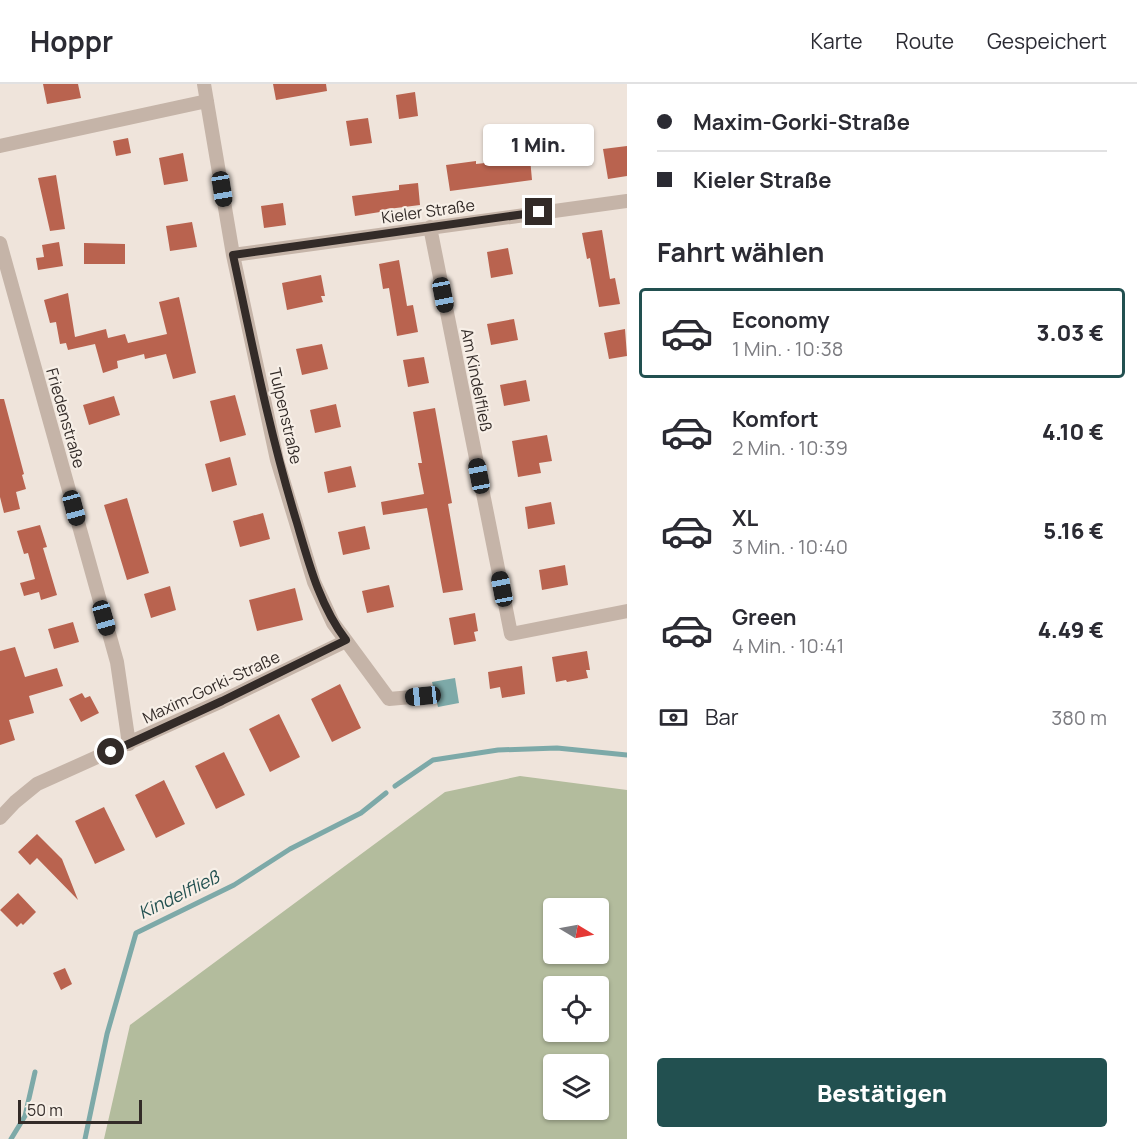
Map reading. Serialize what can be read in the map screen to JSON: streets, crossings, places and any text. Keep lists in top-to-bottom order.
{
  "streets": {
    "street": [
      "Kieler Straße",
      "Am Kindelfließ",
      "Tulpenstraße",
      "Friedenstraße",
      "Maxim-Gorki-Straße"
    ]
  },
  "crossings": [
    ["Kieler Straße", "Am Kindelfließ"],
    ["Kieler Straße", "Tulpenstraße"],
    ["Tulpenstraße", "Maxim-Gorki-Straße"],
    ["Friedenstraße", "Maxim-Gorki-Straße"]
  ],
  "water": ["Kindelfließ"],
  "scale_bar": "50 m",
  "north": "right",
  "page": {
    "header": "Hoppr",
    "nav": ["Karte", "Route", "Gespeichert"],
    "banner": ["Maxim-Gorki-Straße", "Kieler Straße"],
    "bubble": "1 Min.",
    "heading": "Fahrt wählen",
    "list": [
      {
        "name": "Economy",
        "note": "1 Min. · 10:38",
        "value": "3.03 €"
      },
      {
        "name": "Komfort",
        "note": "2 Min. · 10:39",
        "value": "4.10 €"
      },
      {
        "name": "XL",
        "note": "3 Min. · 10:40",
        "value": "5.16 €"
      },
      {
        "name": "Green",
        "note": "4 Min. · 10:41",
        "value": "4.49 €"
      }
    ],
    "pay": ["Bar", "380 m"],
    "buttons": "Bestätigen",
    "scale": "50 m"
  }
}
